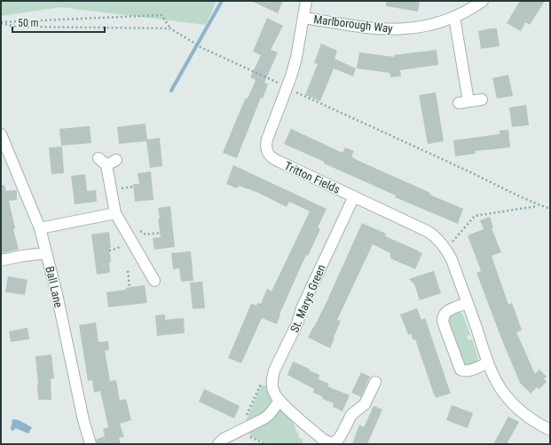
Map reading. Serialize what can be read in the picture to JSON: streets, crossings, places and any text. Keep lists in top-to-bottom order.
{
  "streets": {
    "street": [
      "Marlborough Way",
      "Tritton Fields",
      "Ball Lane",
      "St. Marys Green"
    ]
  },
  "crossings": [
    ["Marlborough Way", "Tritton Fields"],
    ["Tritton Fields", "St. Marys Green"]
  ],
  "scale_bar": "50 m"
}
